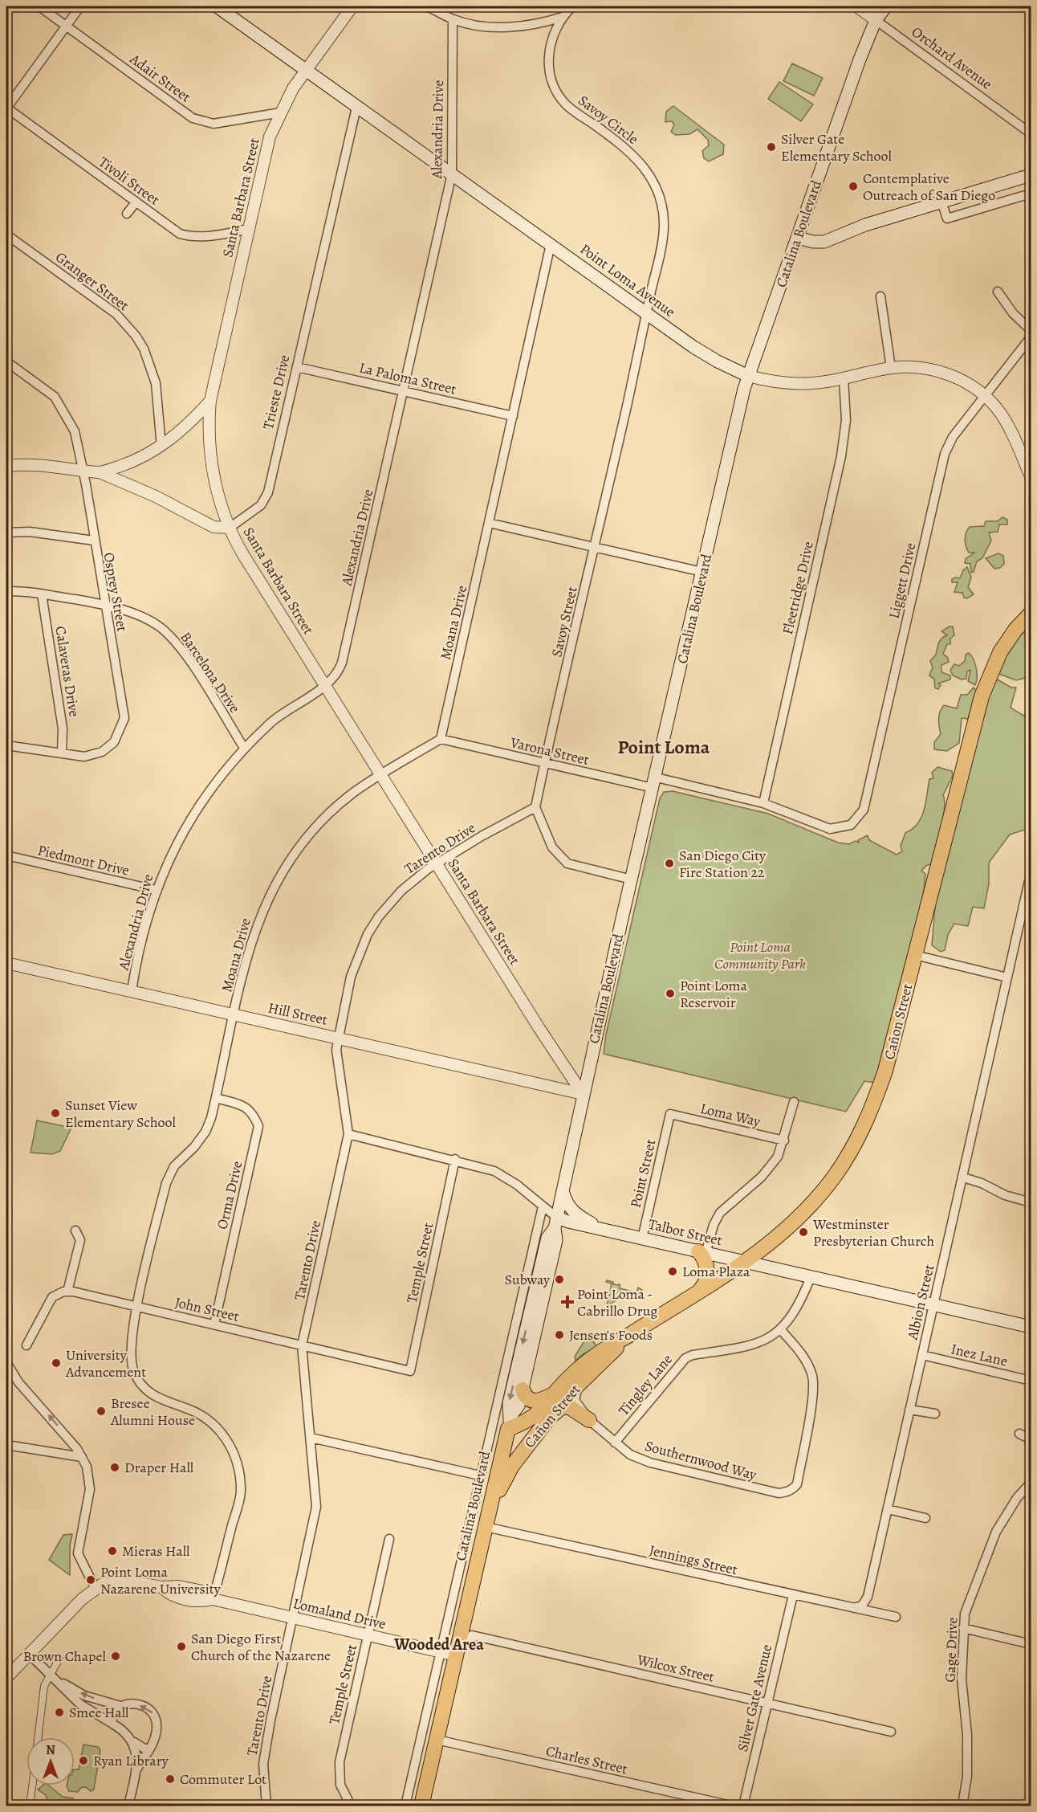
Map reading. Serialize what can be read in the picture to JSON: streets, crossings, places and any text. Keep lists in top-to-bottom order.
{
  "streets": {
    "main road": [
      "Catalina Boulevard",
      "Point Loma Avenue",
      "Cañon Street",
      "Talbot Street"
    ],
    "street": [
      "Orchard Avenue",
      "Adair Street",
      "Savoy Circle",
      "Alexandria Drive",
      "Tivoli Street",
      "Santa Barbara Street",
      "Granger Street",
      "La Paloma Street",
      "Trieste Drive",
      "Liggett Drive",
      "Fleetridge Drive",
      "Osprey Street",
      "Savoy Street",
      "Moana Drive",
      "Calaveras Drive",
      "Barcelona Drive",
      "Varona Street",
      "Tarento Drive",
      "Piedmont Drive",
      "Hill Street",
      "Loma Way",
      "Point Street",
      "Orma Drive",
      "Temple Street",
      "Albion Street",
      "John Street",
      "Inez Lane",
      "Tingley Lane",
      "Southernwood Way",
      "Jennings Street",
      "Lomaland Drive",
      "Gage Drive",
      "Wilcox Street",
      "Silver Gate Avenue",
      "Charles Street"
    ]
  },
  "crossings": [
    ["Orchard Avenue", "Catalina Boulevard"],
    ["Adair Street", "Santa Barbara Street"],
    ["Savoy Circle", "Point Loma Avenue"],
    ["Savoy Circle", "Savoy Street"],
    ["Alexandria Drive", "Santa Barbara Street"],
    ["Alexandria Drive", "Point Loma Avenue"],
    ["Alexandria Drive", "La Paloma Street"],
    ["Alexandria Drive", "Barcelona Drive"],
    ["Alexandria Drive", "Piedmont Drive"],
    ["Alexandria Drive", "Hill Street"],
    ["Tivoli Street", "Santa Barbara Street"],
    ["Santa Barbara Street", "Catalina Boulevard"],
    ["Santa Barbara Street", "Point Loma Avenue"],
    ["Santa Barbara Street", "Trieste Drive"],
    ["Santa Barbara Street", "Moana Drive"],
    ["Santa Barbara Street", "Tarento Drive"],
    ["Santa Barbara Street", "Hill Street"],
    ["Catalina Boulevard", "Point Loma Avenue"],
    ["Catalina Boulevard", "Varona Street"],
    ["Catalina Boulevard", "Hill Street"],
    ["Catalina Boulevard", "Cañon Street"],
    ["Catalina Boulevard", "Talbot Street"],
    ["Catalina Boulevard", "Jennings Street"],
    ["Catalina Boulevard", "Lomaland Drive"],
    ["Catalina Boulevard", "Wilcox Street"],
    ["Catalina Boulevard", "Charles Street"],
    ["Point Loma Avenue", "Trieste Drive"],
    ["Point Loma Avenue", "Liggett Drive"],
    ["Point Loma Avenue", "Fleetridge Drive"],
    ["Point Loma Avenue", "Savoy Street"],
    ["Point Loma Avenue", "Moana Drive"],
    ["La Paloma Street", "Trieste Drive"],
    ["La Paloma Street", "Moana Drive"],
    ["Liggett Drive", "Varona Street"],
    ["Fleetridge Drive", "Varona Street"],
    ["Osprey Street", "Calaveras Drive"],
    ["Osprey Street", "Barcelona Drive"],
    ["Savoy Street", "Varona Street"],
    ["Savoy Street", "Tarento Drive"],
    ["Moana Drive", "Varona Street"],
    ["Moana Drive", "Hill Street"],
    ["Moana Drive", "Orma Drive"],
    ["Moana Drive", "John Street"],
    ["Moana Drive", "Lomaland Drive"],
    ["Calaveras Drive", "Barcelona Drive"],
    ["Tarento Drive", "Hill Street"],
    ["Tarento Drive", "Talbot Street"],
    ["Tarento Drive", "John Street"],
    ["Tarento Drive", "Lomaland Drive"],
    ["Cañon Street", "Talbot Street"],
    ["Cañon Street", "Southernwood Way"],
    ["Loma Way", "Point Street"],
    ["Point Street", "Talbot Street"],
    ["Orma Drive", "John Street"],
    ["Talbot Street", "Temple Street"],
    ["Talbot Street", "Albion Street"],
    ["Talbot Street", "Tingley Lane"],
    ["Temple Street", "John Street"],
    ["Temple Street", "Lomaland Drive"],
    ["Albion Street", "Inez Lane"],
    ["Albion Street", "Jennings Street"],
    ["Tingley Lane", "Southernwood Way"],
    ["Jennings Street", "Silver Gate Avenue"],
    ["Lomaland Drive", "Wilcox Street"],
    ["Wilcox Street", "Silver Gate Avenue"]
  ],
  "districts": ["Point Loma", "Wooded Area"],
  "parks": ["Point Loma Community Park"],
  "places": {
    "other": [
      "Silver Gate Elementary School",
      "Contemplative Outreach of San Diego",
      "San Diego City Fire Station 22",
      "Point Loma Reservoir",
      "Sunset View Elementary School",
      "Westminster Presbyterian Church",
      "Loma Plaza",
      "Subway",
      "Jensen's Foods",
      "University Advancement",
      "Bresee Alumni House",
      "Draper Hall",
      "Mieras Hall",
      "Point Loma Nazarene University",
      "San Diego First Church of the Nazarene",
      "Brown Chapel",
      "Smee Hall",
      "Ryan Library",
      "Commuter Lot"
    ],
    "health": ["Point Loma - Cabrillo Drug"]
  },
  "north": "top"
}
